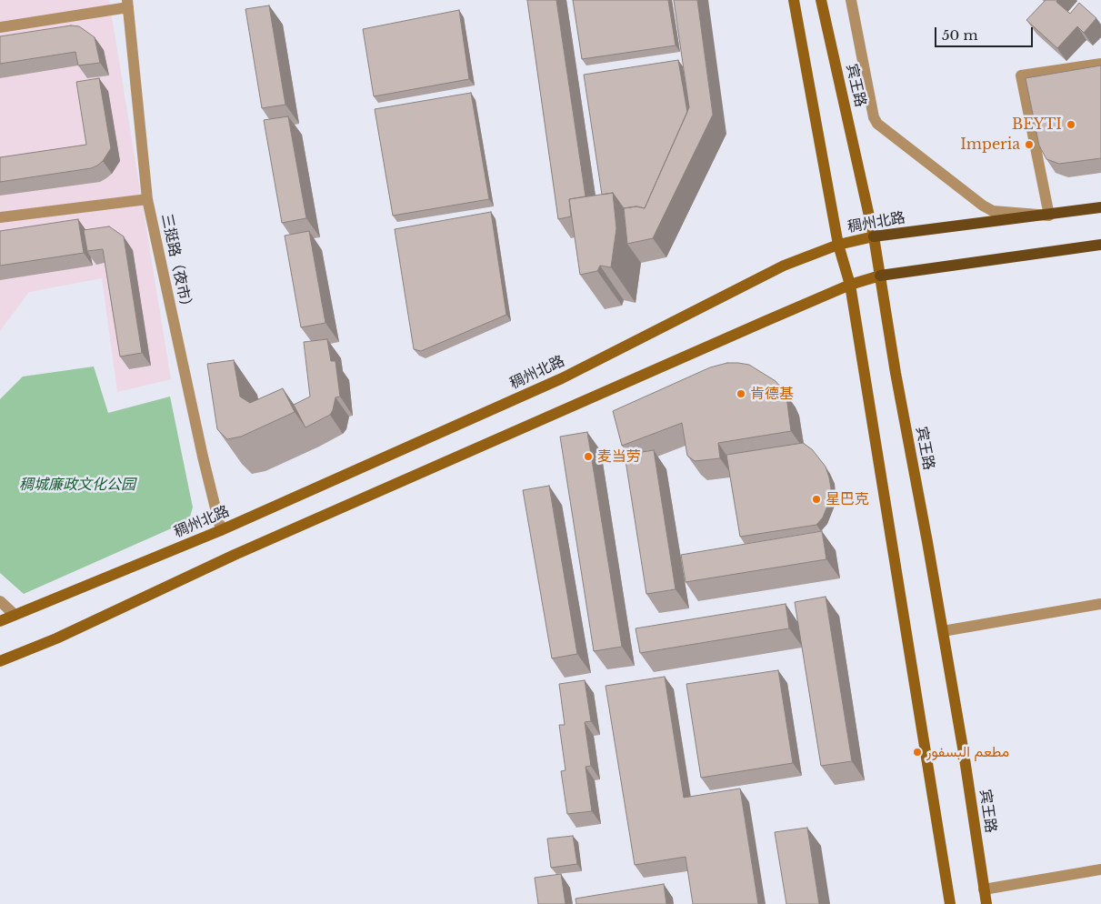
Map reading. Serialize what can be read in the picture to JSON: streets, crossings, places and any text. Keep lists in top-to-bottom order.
{
  "streets": {
    "main road": ["宾王路", "稠州北路"],
    "street": ["三挺路（夜市）"]
  },
  "crossings": [
    ["宾王路", "稠州北路"],
    ["稠州北路", "三挺路（夜市）"]
  ],
  "parks": ["稠城廉政文化公园"],
  "places": [
    "BEYTI",
    "Imperia",
    "肯德基",
    "麦当劳",
    "星巴克",
    "مطعم البسفور"
  ],
  "scale_bar": "50 m"
}
